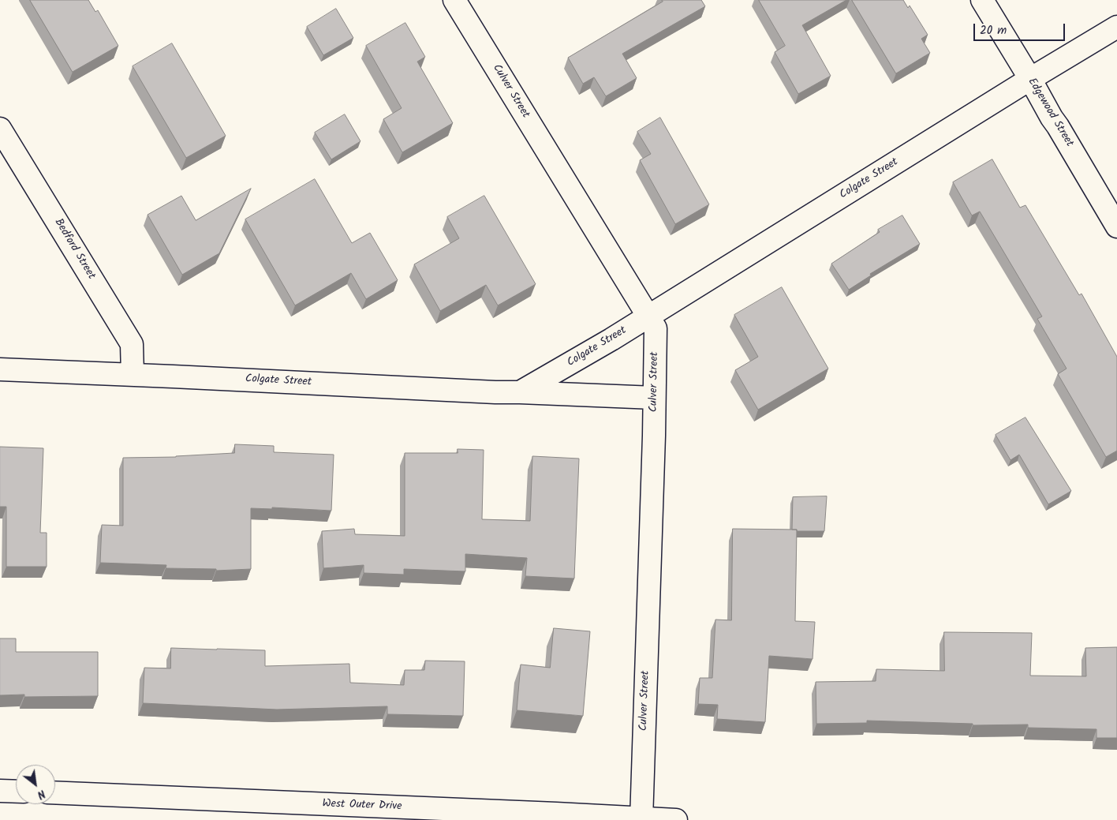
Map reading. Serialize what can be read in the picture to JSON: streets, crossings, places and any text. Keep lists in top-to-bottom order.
{
  "streets": {
    "street": [
      "Culver Street",
      "Edgewood Street",
      "Colgate Street",
      "Bedford Street",
      "West Outer Drive"
    ]
  },
  "crossings": [
    ["Culver Street", "Colgate Street"],
    ["Culver Street", "West Outer Drive"],
    ["Edgewood Street", "Colgate Street"],
    ["Colgate Street", "Bedford Street"]
  ],
  "scale_bar": "20 m",
  "north": "bottom right"
}
